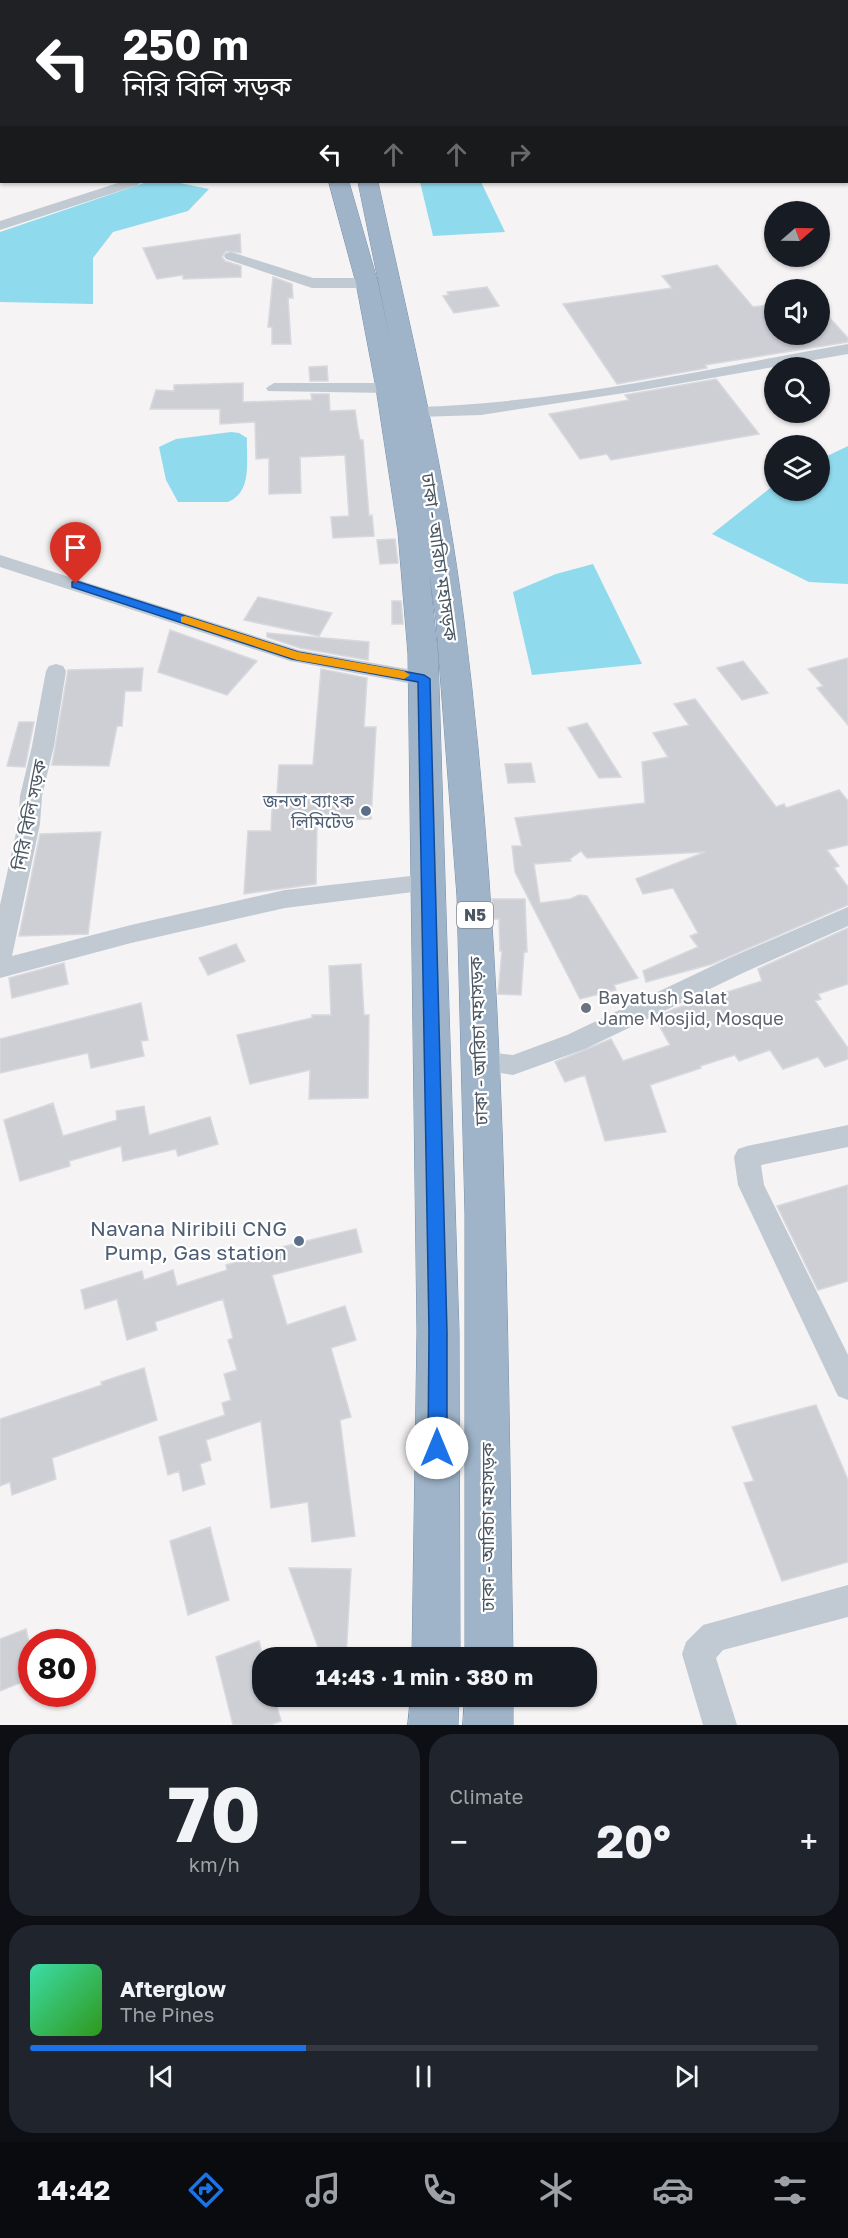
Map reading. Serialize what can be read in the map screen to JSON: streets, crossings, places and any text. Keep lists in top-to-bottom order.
{
  "streets": {
    "highway": ["ঢাকা - আরিচা মহাসড়ক", "N5"],
    "street": ["নিরি বিলি সড়ক"]
  },
  "places": ["জনতা ব্যাংক লিমিটেড", "Bayatush Salat Jame Mosjid, Mosque", "Navana Niribili CNG Pump, Gas station"],
  "north": "right",
  "page": {
    "turn": ["250 m", "নিরি বিলি সড়ক"],
    "limit": "80",
    "trip": "14:43 · 1 min · 380 m",
    "tile": [
      ["70", "km/h"],
      "Climate"
    ],
    "heat": ["−", "20°", "+"],
    "song": ["Afterglow", "The Pines"],
    "tabs": "14:42"
  }
}
